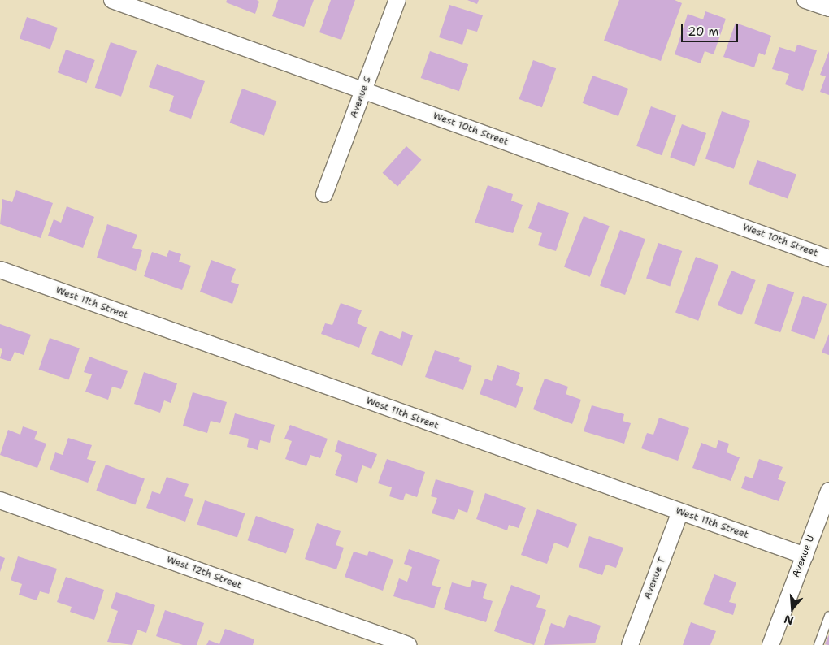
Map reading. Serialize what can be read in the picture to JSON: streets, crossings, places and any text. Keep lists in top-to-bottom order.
{
  "streets": {
    "street": [
      "Avenue S",
      "West 10th Street",
      "West 11th Street",
      "Avenue U",
      "West 12th Street",
      "Avenue T"
    ]
  },
  "crossings": [
    ["Avenue S", "West 10th Street"],
    ["West 11th Street", "Avenue U"],
    ["West 11th Street", "Avenue T"]
  ],
  "scale_bar": "20 m",
  "north": "bottom"
}
